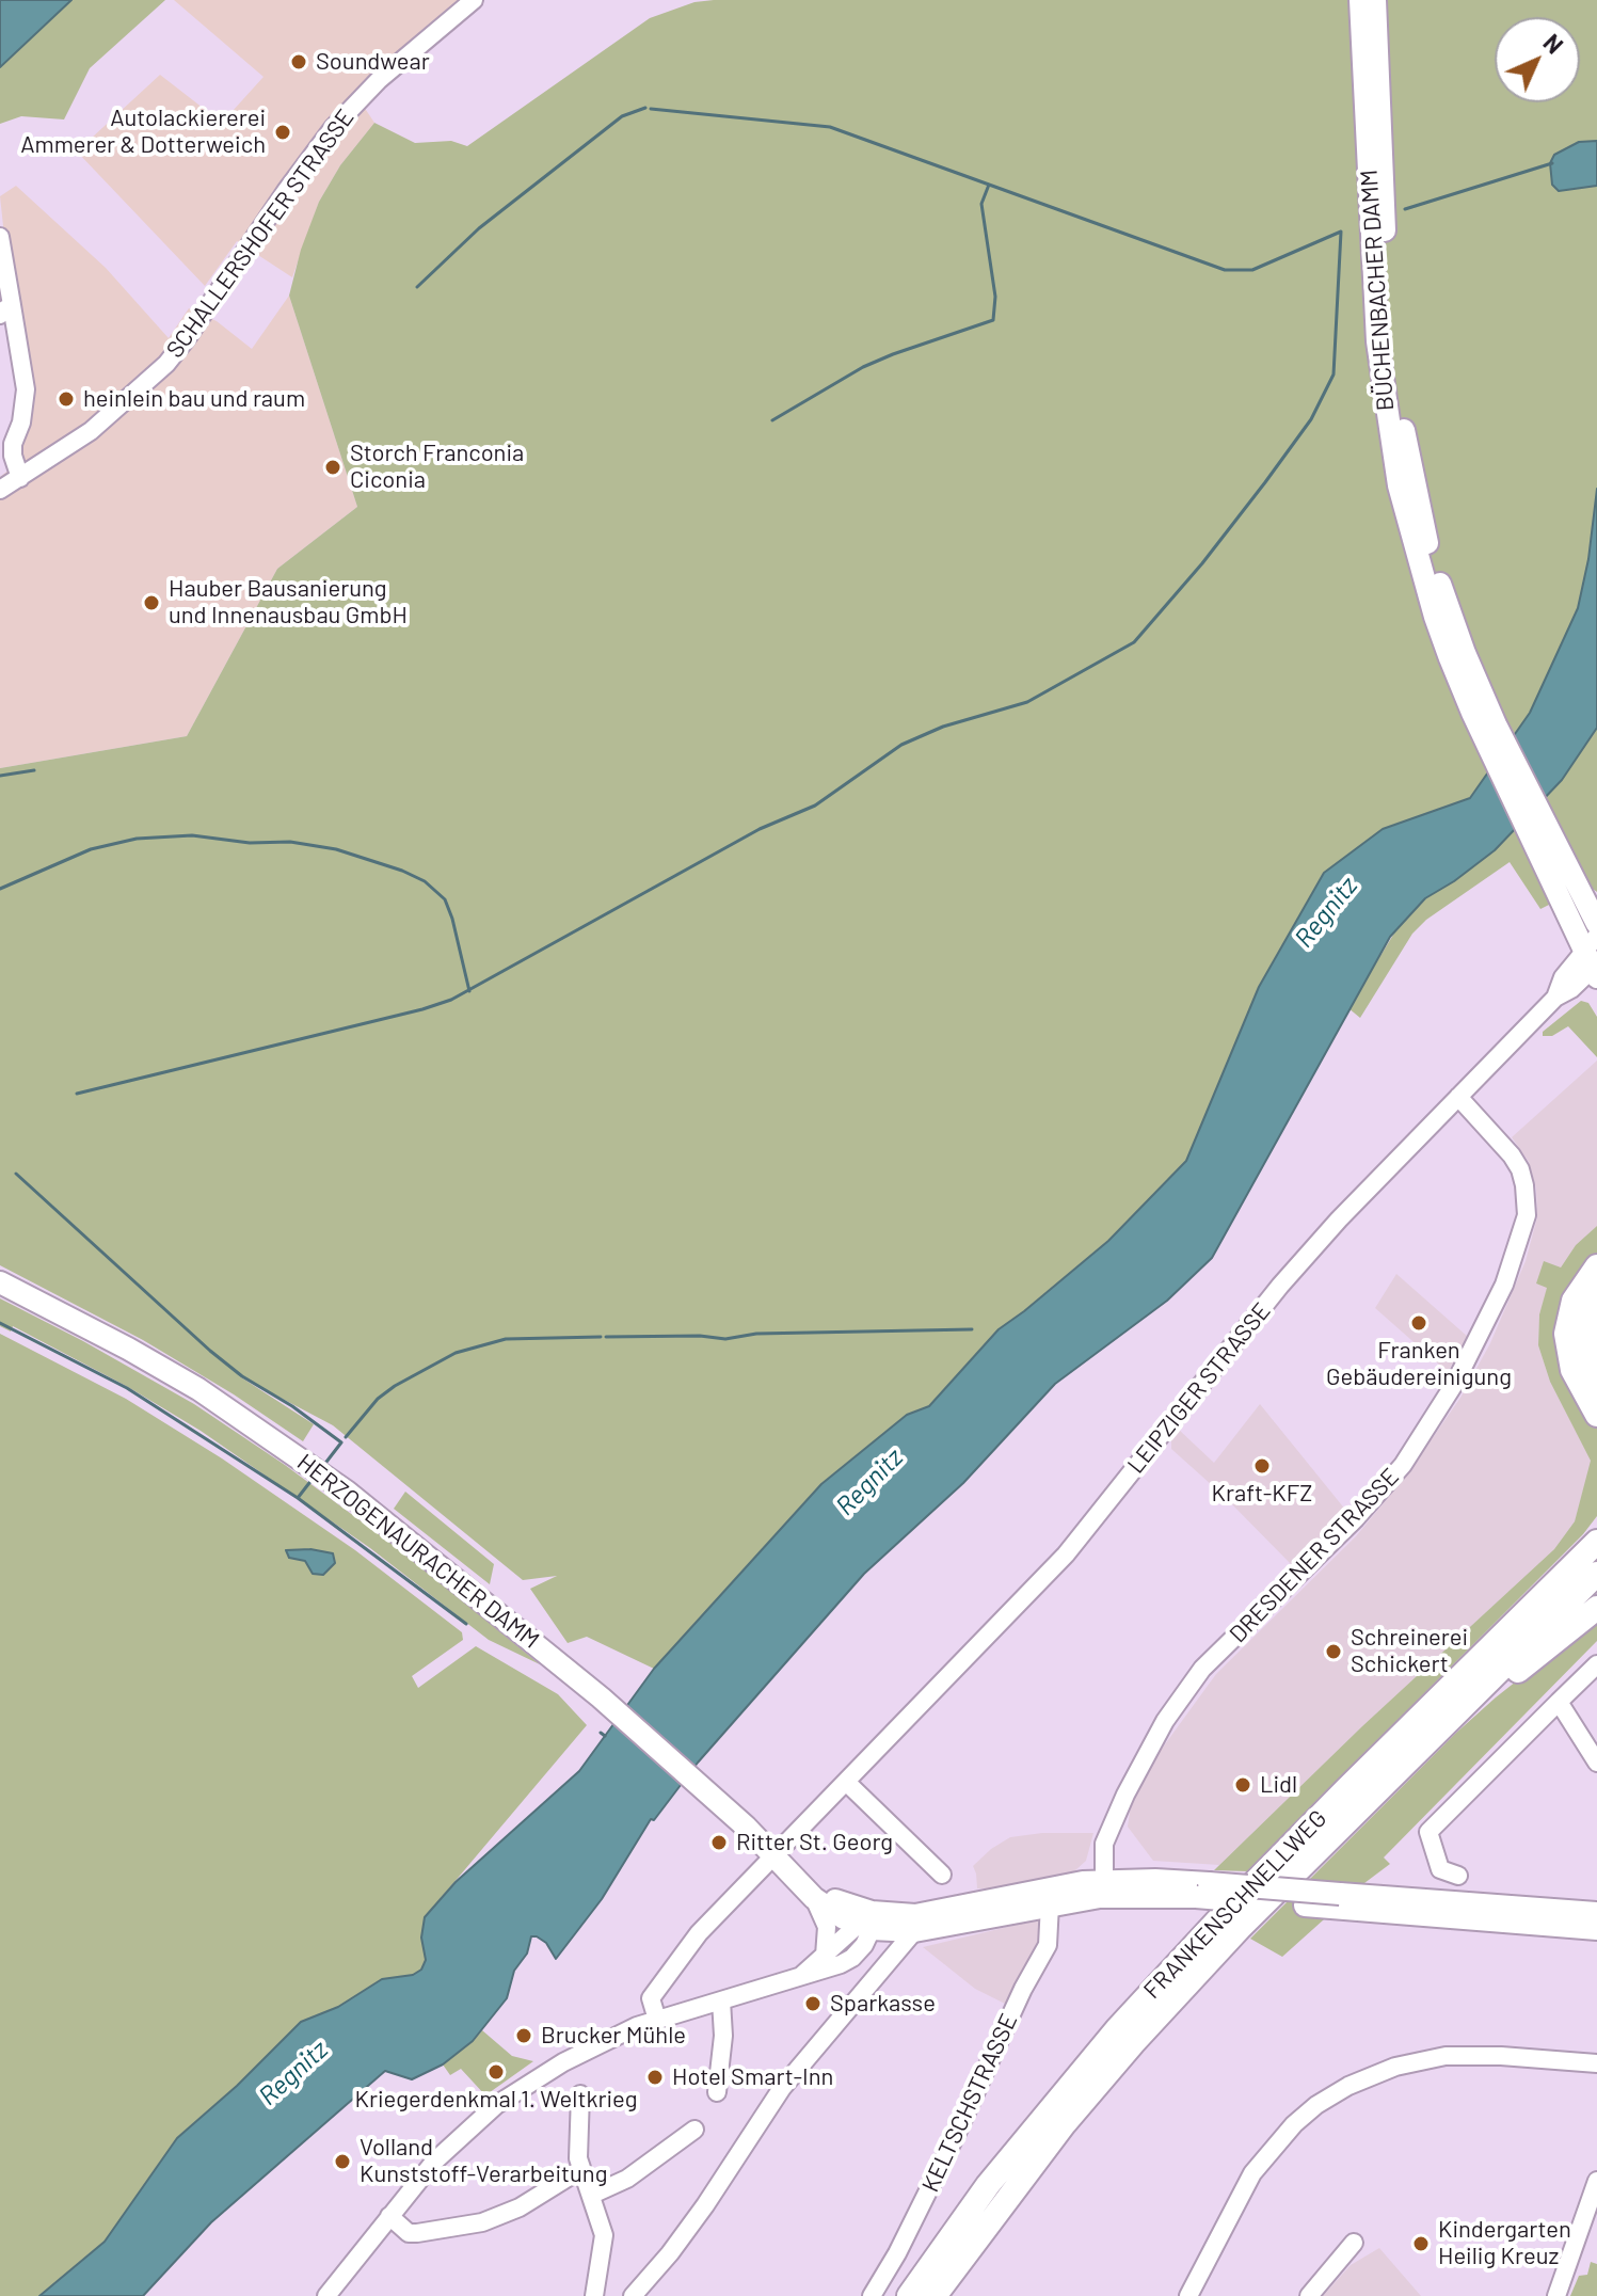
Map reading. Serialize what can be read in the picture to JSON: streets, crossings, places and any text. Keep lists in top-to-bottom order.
{
  "streets": {
    "highway": ["FRANKENSCHNELLWEG"],
    "main road": ["BÜCHENBACHER DAMM", "HERZOGENAURACHER DAMM"],
    "street": [
      "SCHALLERSHOFER STRASSE",
      "LEIPZIGER STRASSE",
      "DRESDENER STRASSE",
      "KELTSCHSTRASSE"
    ]
  },
  "crossings": [
    ["BÜCHENBACHER DAMM", "LEIPZIGER STRASSE"],
    ["LEIPZIGER STRASSE", "HERZOGENAURACHER DAMM"],
    ["LEIPZIGER STRASSE", "DRESDENER STRASSE"]
  ],
  "water": ["Regnitz"],
  "places": [
    "Soundwear",
    "Autolackiererei Ammerer & Dotterweich",
    "heinlein bau und raum",
    "Storch Franconia Ciconia",
    "Hauber Bausanierung und Innenausbau GmbH",
    "Franken Gebäudereinigung",
    "Kraft-KFZ",
    "Schreinerei Schickert",
    "Lidl",
    "Ritter St. Georg",
    "Sparkasse",
    "Brucker Mühle",
    "Kriegerdenkmal 1. Weltkrieg",
    "Hotel Smart-Inn",
    "Volland Kunststoff-Verarbeitung",
    "Kindergarten Heilig Kreuz"
  ],
  "north": "top right"
}
